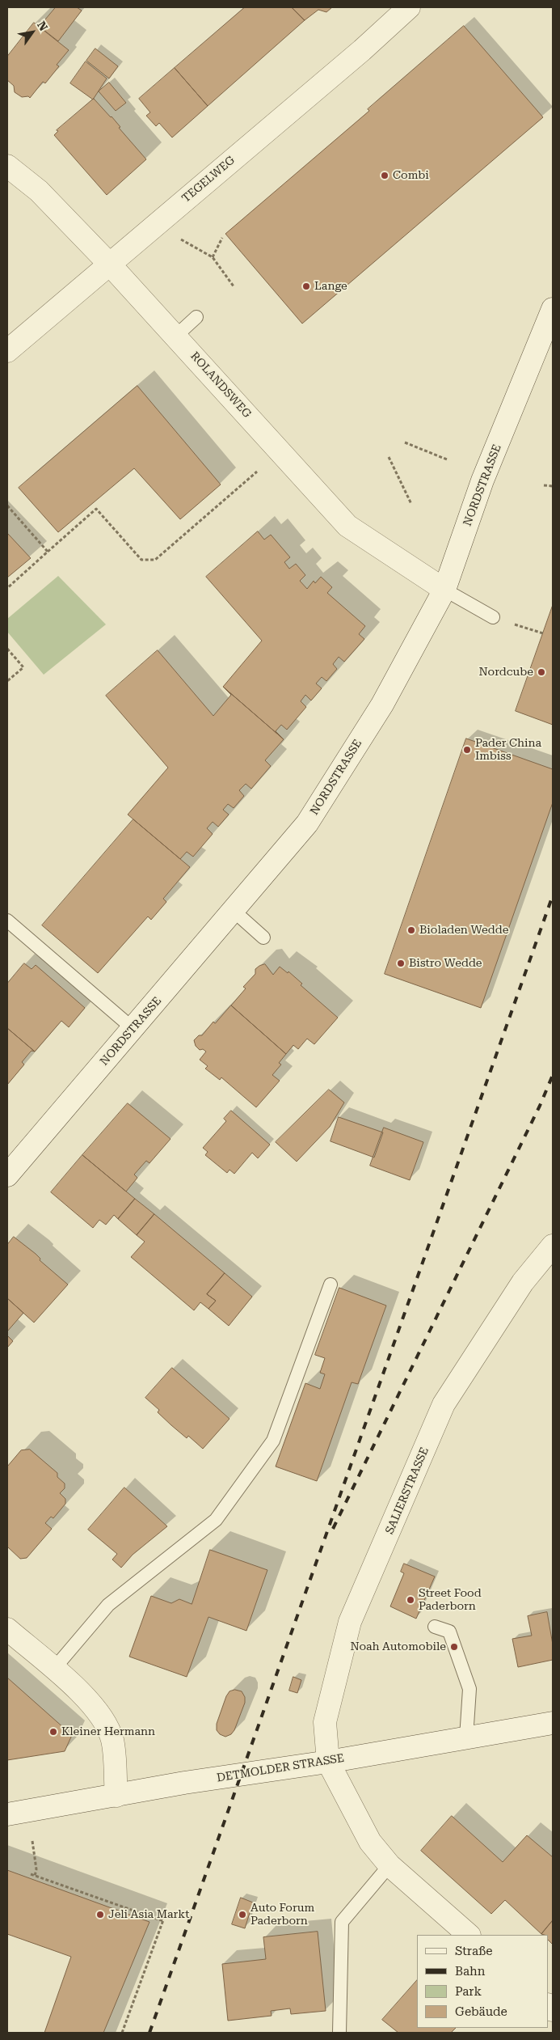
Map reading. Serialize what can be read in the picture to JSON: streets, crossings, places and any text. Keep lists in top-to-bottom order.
{
  "streets": {
    "street": [
      "TEGELWEG",
      "ROLANDSWEG",
      "NORDSTRASSE",
      "SALIERSTRASSE",
      "DETMOLDER STRASSE"
    ]
  },
  "crossings": [
    ["TEGELWEG", "ROLANDSWEG"],
    ["ROLANDSWEG", "NORDSTRASSE"],
    ["SALIERSTRASSE", "DETMOLDER STRASSE"]
  ],
  "places": [
    "Combi",
    "Lange",
    "Nordcube",
    "Pader China Imbiss",
    "Bioladen Wedde",
    "Bistro Wedde",
    "Street Food Paderborn",
    "Noah Automobile",
    "Kleiner Hermann",
    "Jeli Asia Markt",
    "Auto Forum Paderborn"
  ],
  "legend": [
    "Straße",
    "Bahn",
    "Park",
    "Gebäude"
  ],
  "north": "top right"
}
